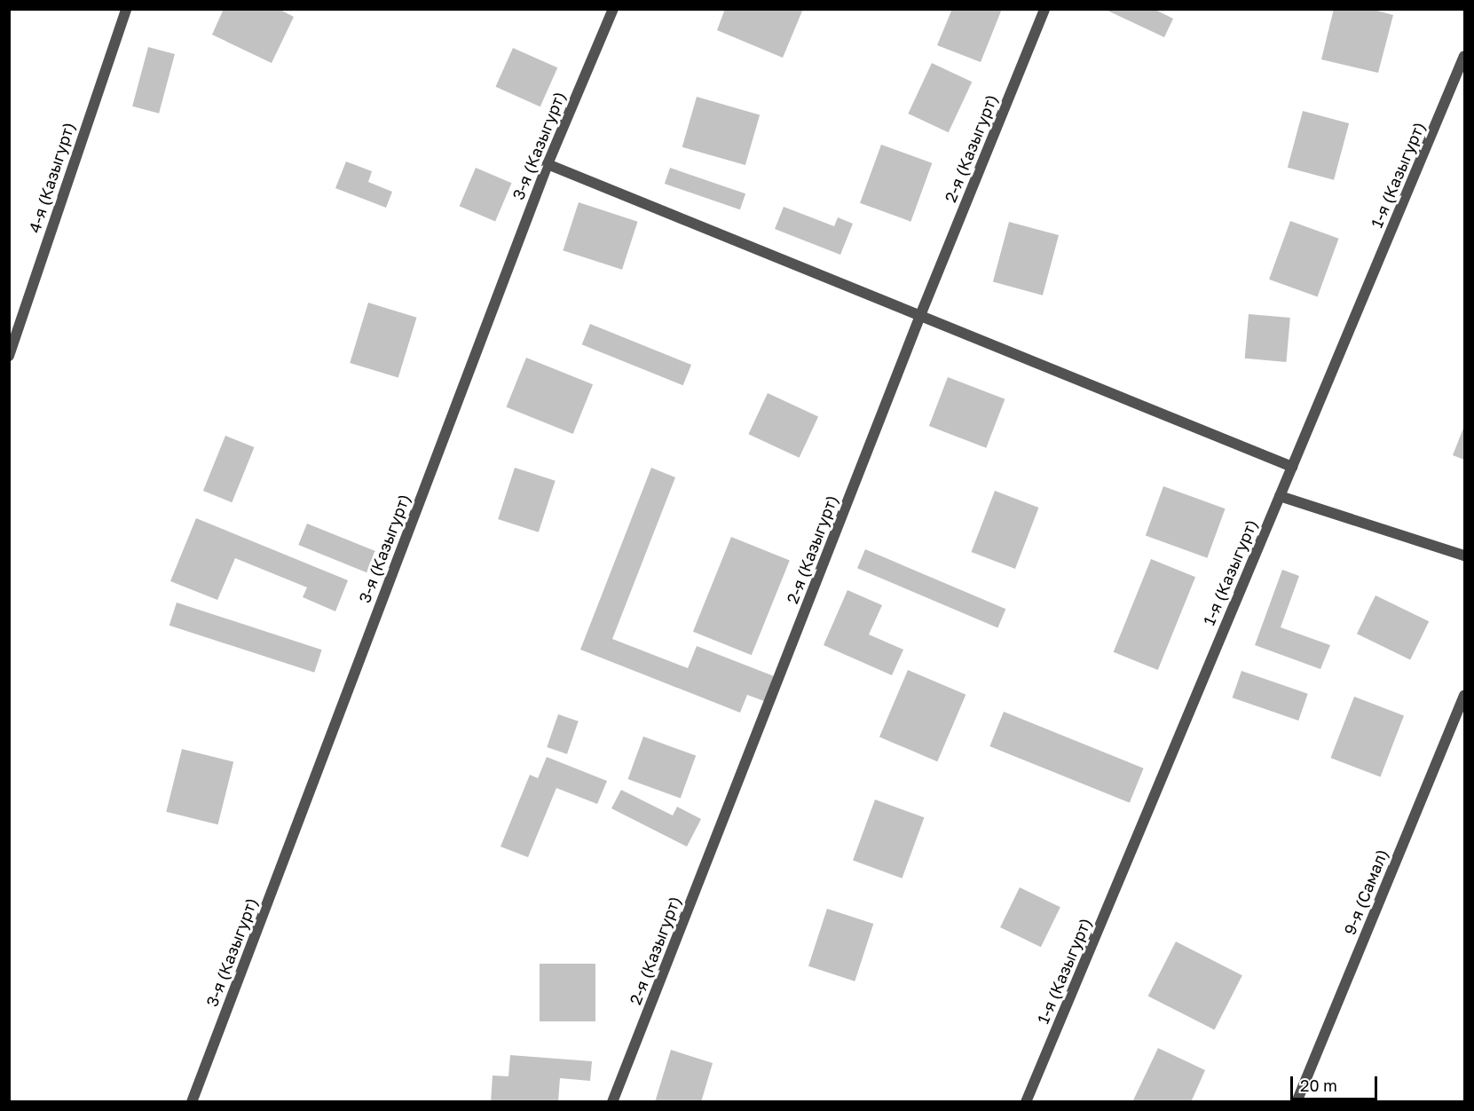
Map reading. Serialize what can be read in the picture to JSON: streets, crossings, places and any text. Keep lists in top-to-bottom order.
{
  "streets": {
    "street": [
      "3-я (Казыгурт)",
      "2-я (Казыгурт)",
      "1-я (Казыгурт)",
      "4-я (Казыгурт)",
      "9-я (Самал)"
    ]
  },
  "scale_bar": "20 m"
}
